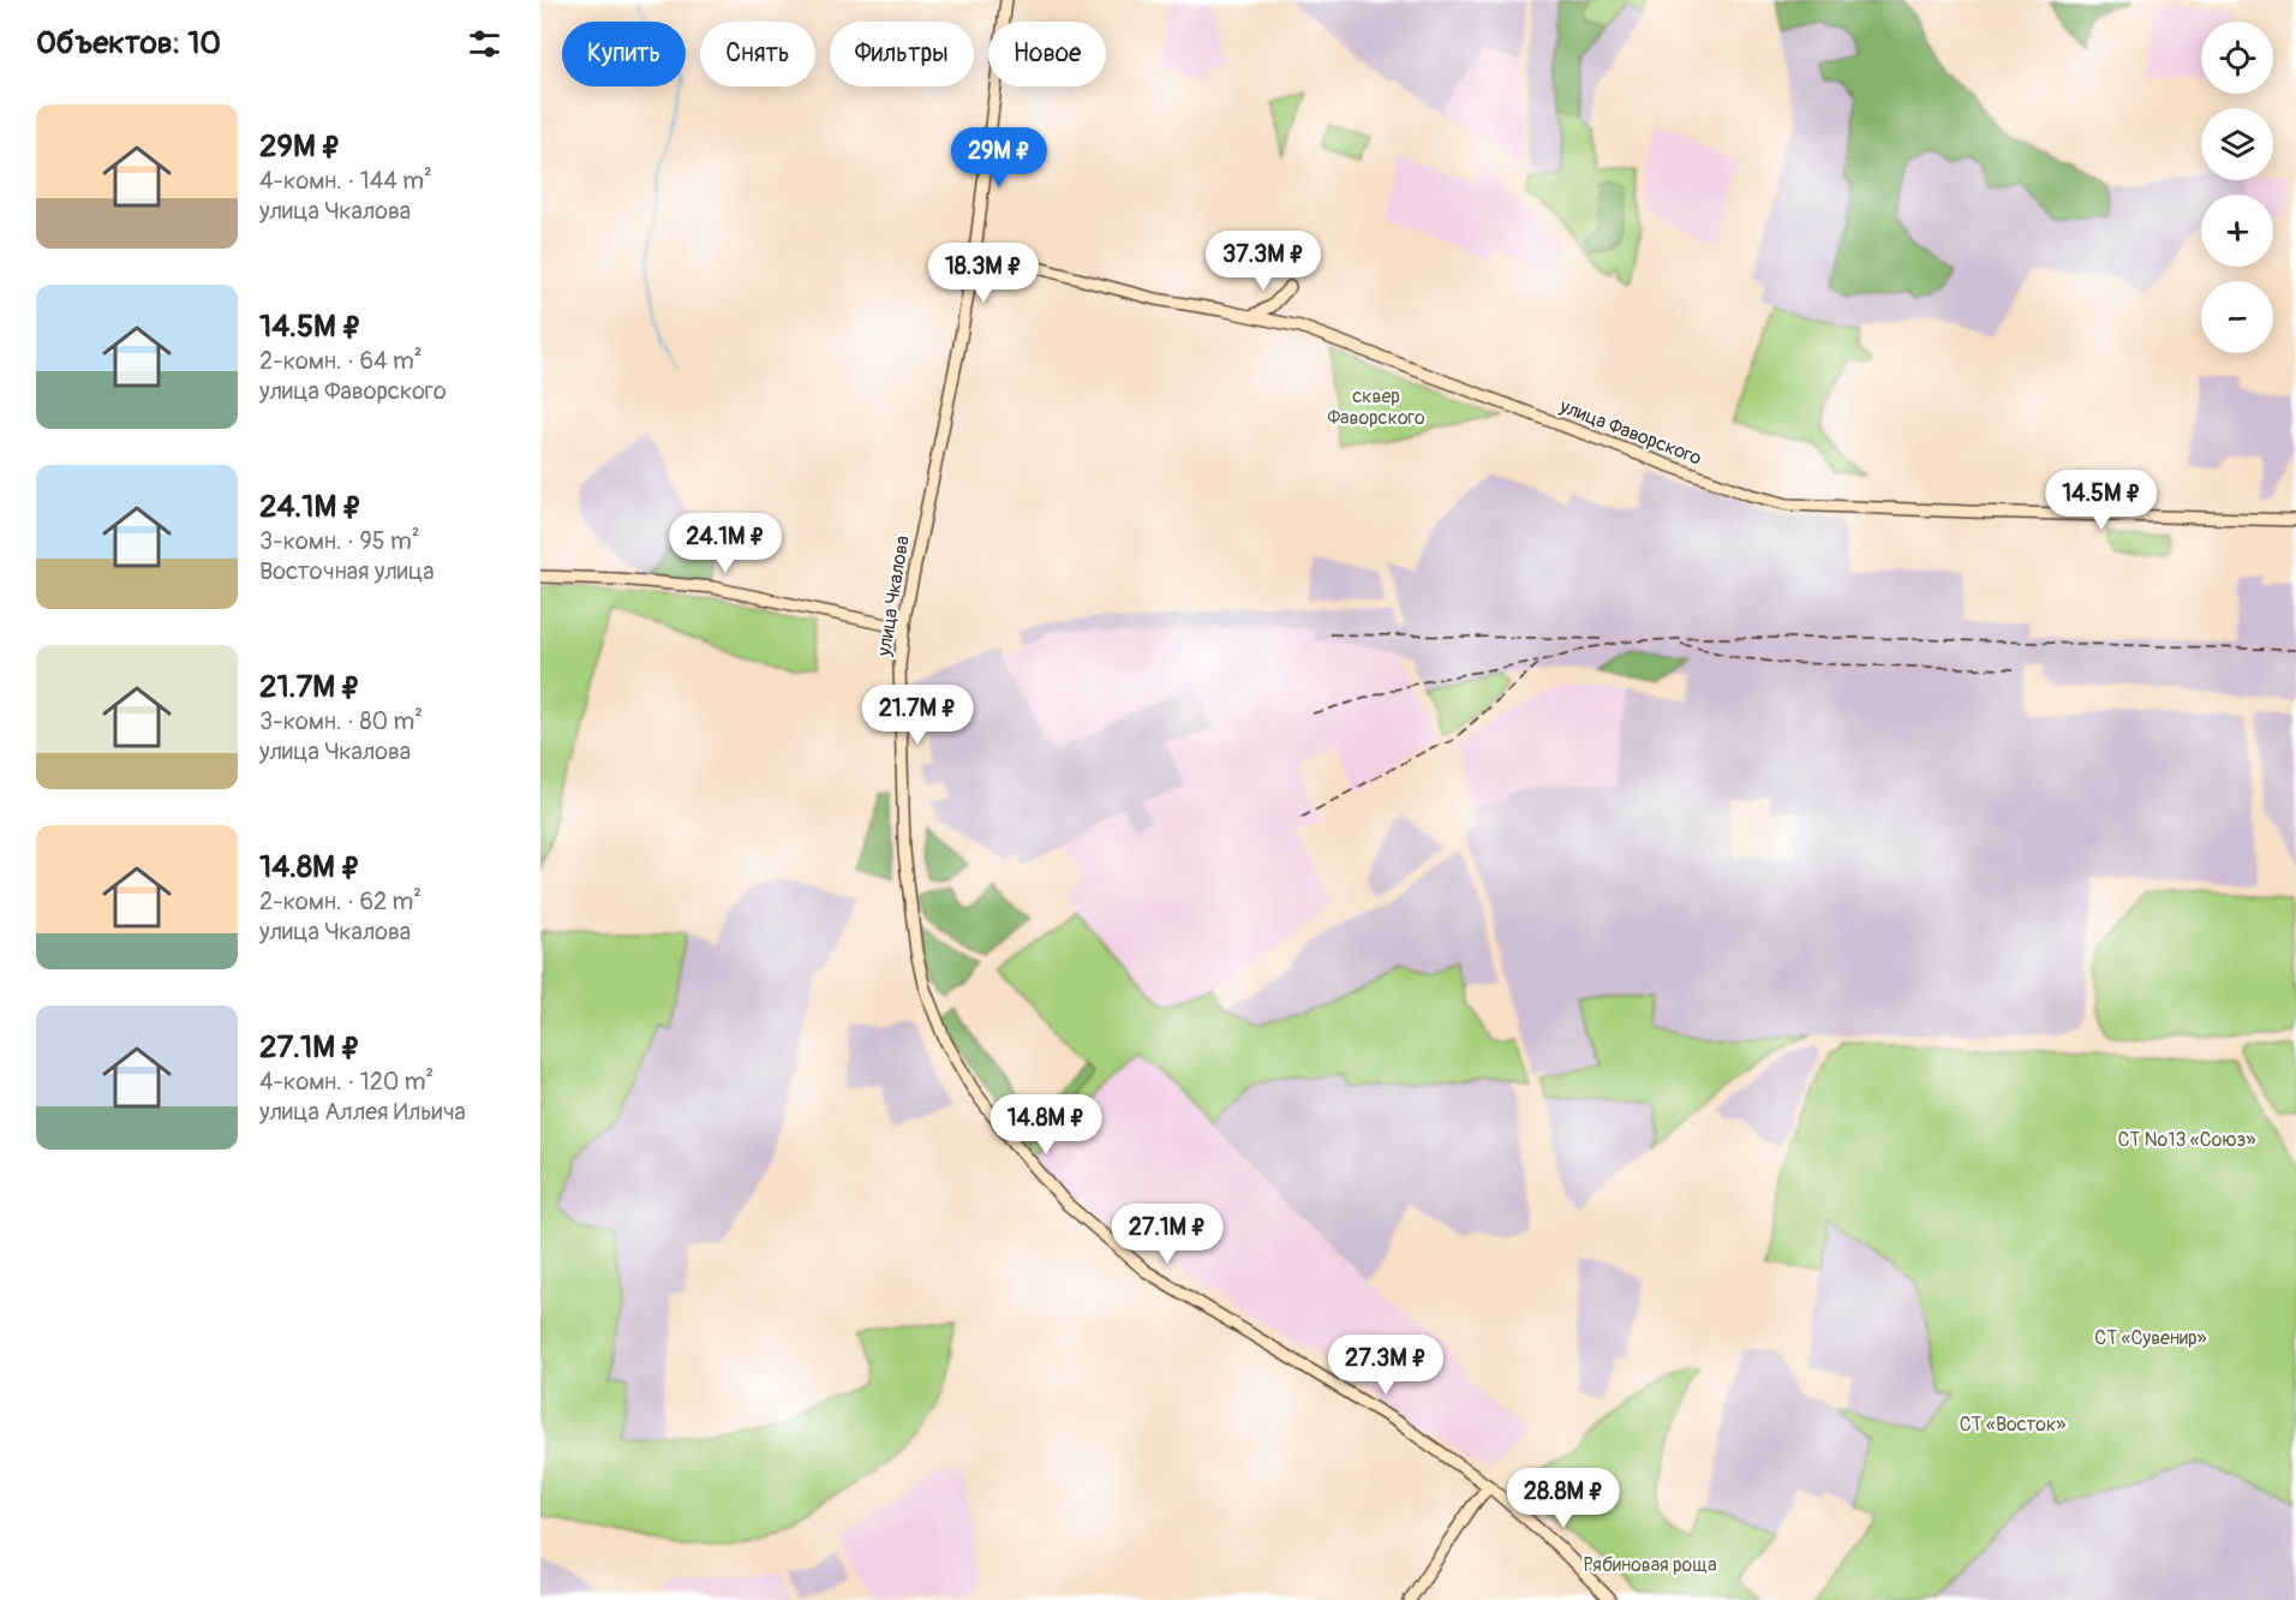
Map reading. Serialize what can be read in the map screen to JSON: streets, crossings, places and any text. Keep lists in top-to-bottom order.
{
  "streets": {
    "main road": ["улица Фаворского", "улица Чкалова"]
  },
  "crossings": [
    ["улица Фаворского", "улица Чкалова"]
  ],
  "parks": [
    "сквер Фаворского",
    "СТ №13 «Союз»",
    "СТ «Сувенир»",
    "СТ «Восток»",
    "Рябиновая роща"
  ],
  "page": {
    "heading": "Объектов: 10",
    "map_buttons": ["+", "−"],
    "chip": [
      "Купить",
      "Снять",
      "Фильтры",
      "Новое"
    ],
    "list": [
      {
        "name": "29M ₽",
        "note": "4-комн. · 144 m² · улица Чкалова"
      },
      {
        "name": "14.5M ₽",
        "note": "2-комн. · 64 m² · улица Фаворского"
      },
      {
        "name": "24.1M ₽",
        "note": "3-комн. · 95 m² · Восточная улица"
      },
      {
        "name": "21.7M ₽",
        "note": "3-комн. · 80 m² · улица Чкалова"
      },
      {
        "name": "14.8M ₽",
        "note": "2-комн. · 62 m² · улица Чкалова"
      },
      {
        "name": "27.1M ₽",
        "note": "4-комн. · 120 m² · улица Аллея Ильича"
      }
    ],
    "price": [
      "29M ₽",
      "37.3M ₽",
      "18.3M ₽",
      "14.5M ₽",
      "24.1M ₽",
      "21.7M ₽",
      "14.8M ₽",
      "27.1M ₽",
      "27.3M ₽",
      "28.8M ₽"
    ]
  }
}
